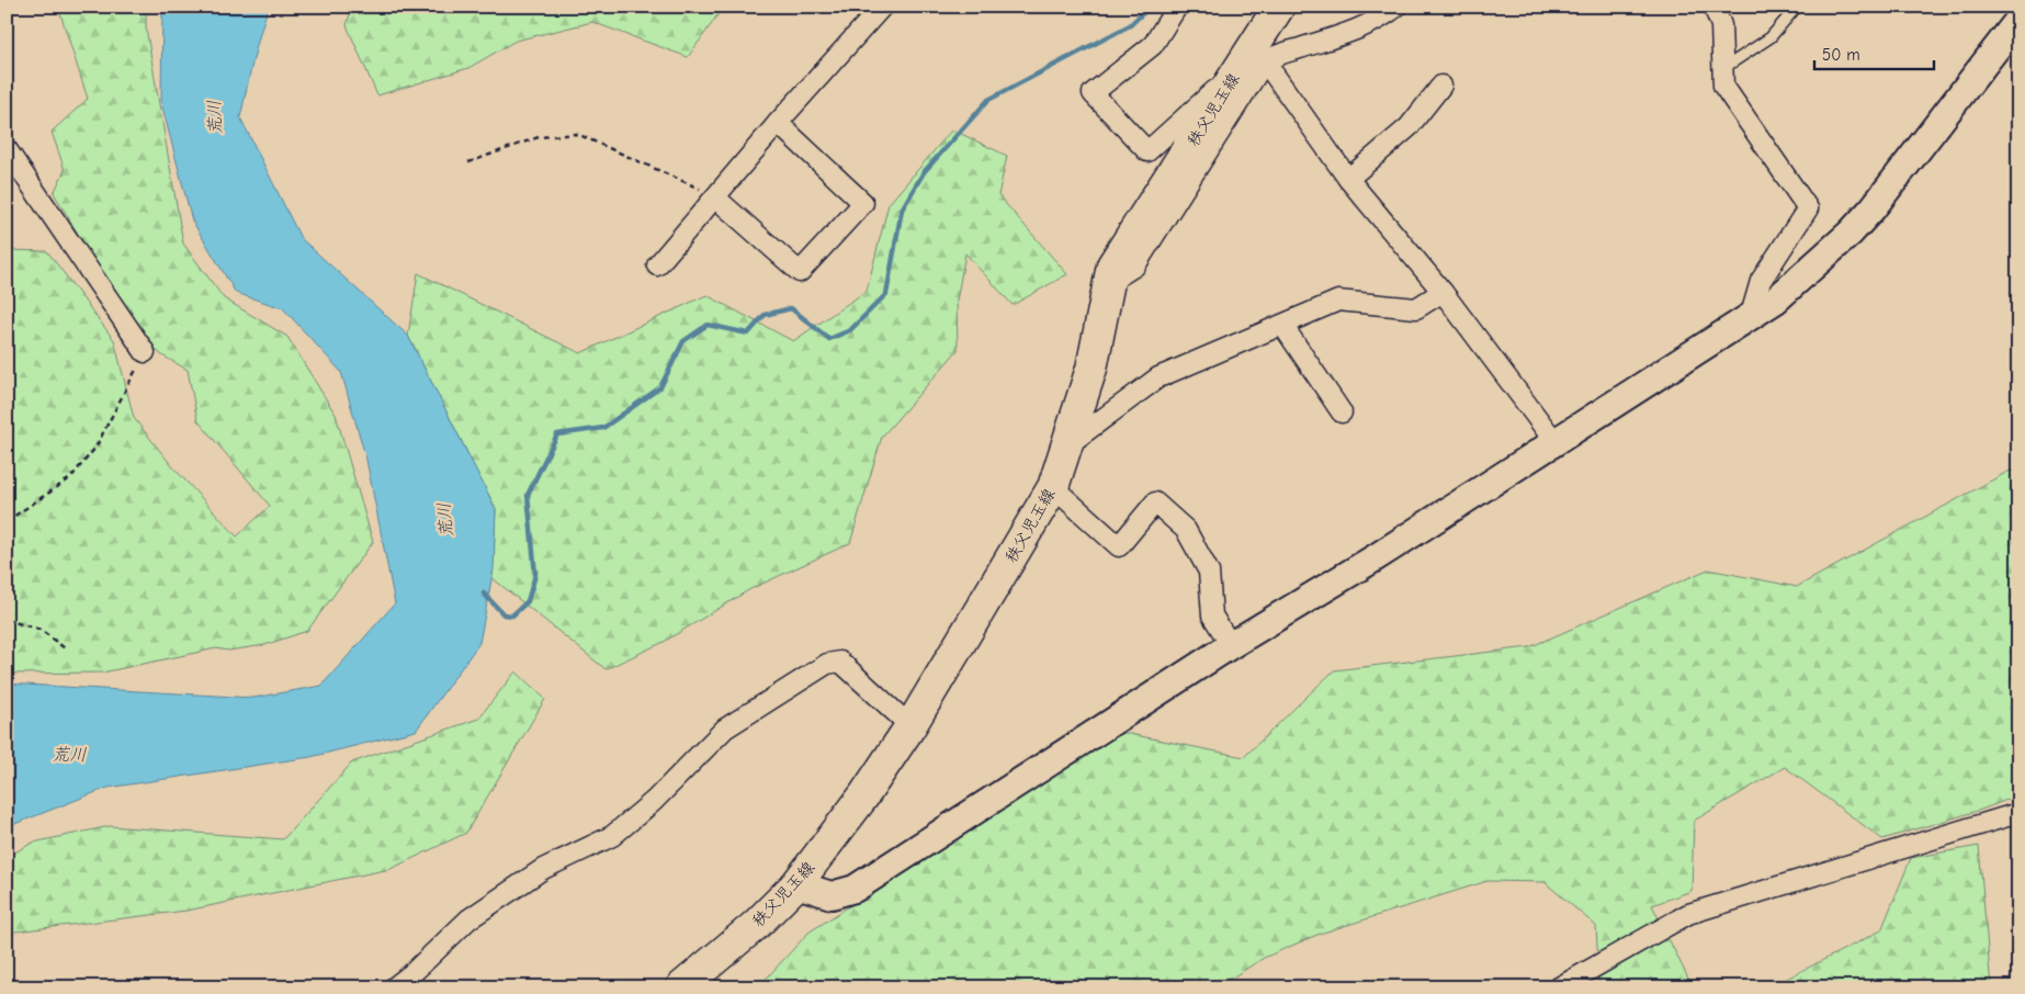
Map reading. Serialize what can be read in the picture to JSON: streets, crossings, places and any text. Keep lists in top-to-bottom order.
{
  "streets": {
    "main road": ["秩父児玉線"]
  },
  "water": ["荒川"],
  "scale_bar": "50 m"
}
